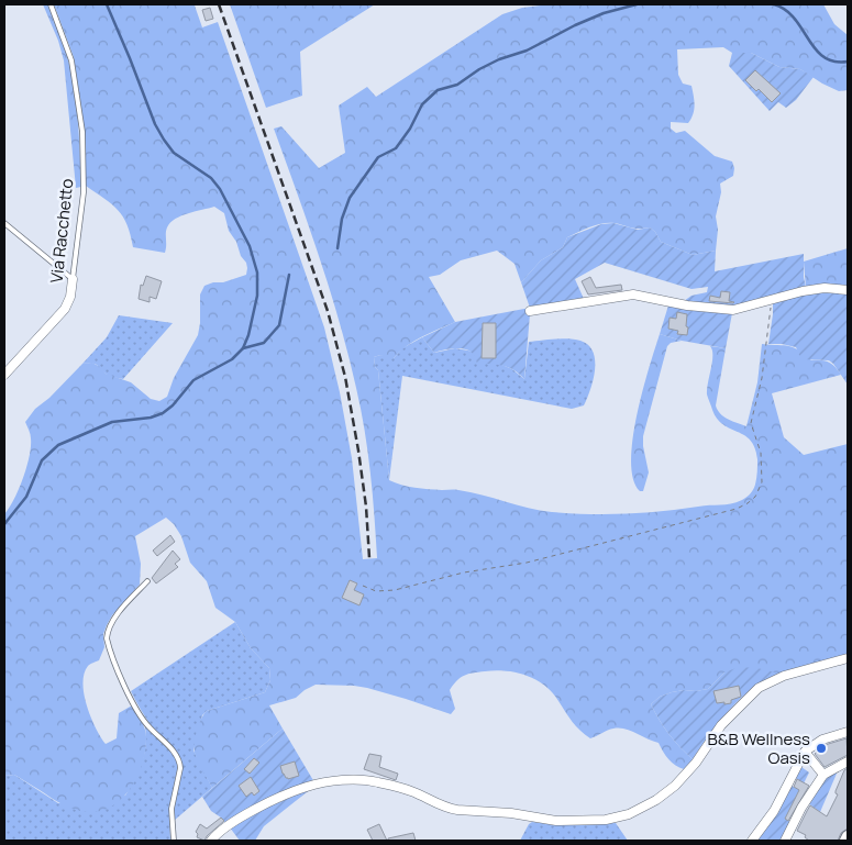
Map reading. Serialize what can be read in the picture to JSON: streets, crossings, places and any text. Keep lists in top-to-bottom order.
{
  "streets": {
    "street": ["Via Racchetto"]
  },
  "places": ["B&B Wellness Oasis"]
}
